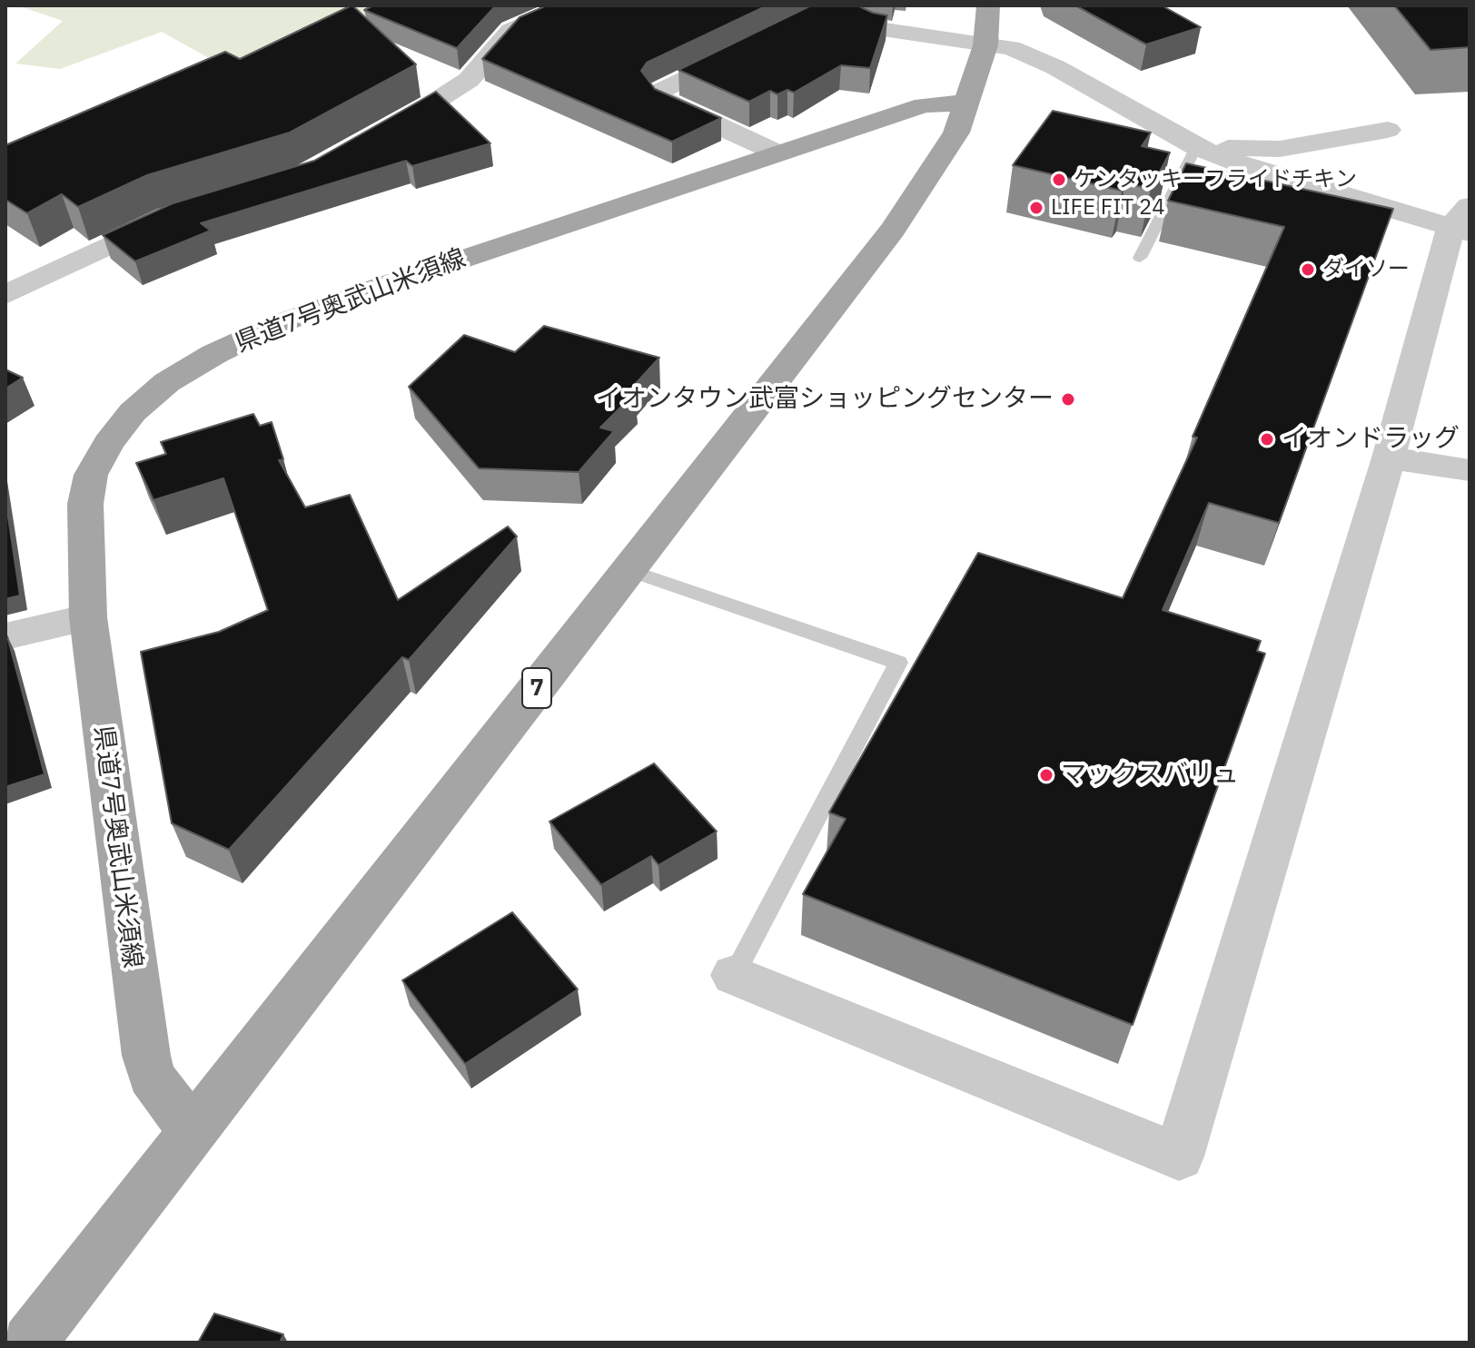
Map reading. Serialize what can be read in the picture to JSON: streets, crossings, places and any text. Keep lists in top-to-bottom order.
{
  "streets": {
    "main road": ["県道7号奥武山米須線", "7"]
  },
  "crossings": [
    ["県道7号奥武山米須線", "7"]
  ],
  "places": [
    "ケンタッキーフライドチキン",
    "LIFE FIT 24",
    "ダイソー",
    "イオンタウン武富ショッピングセンター",
    "イオンドラッグ",
    "マックスバリュ"
  ]
}
